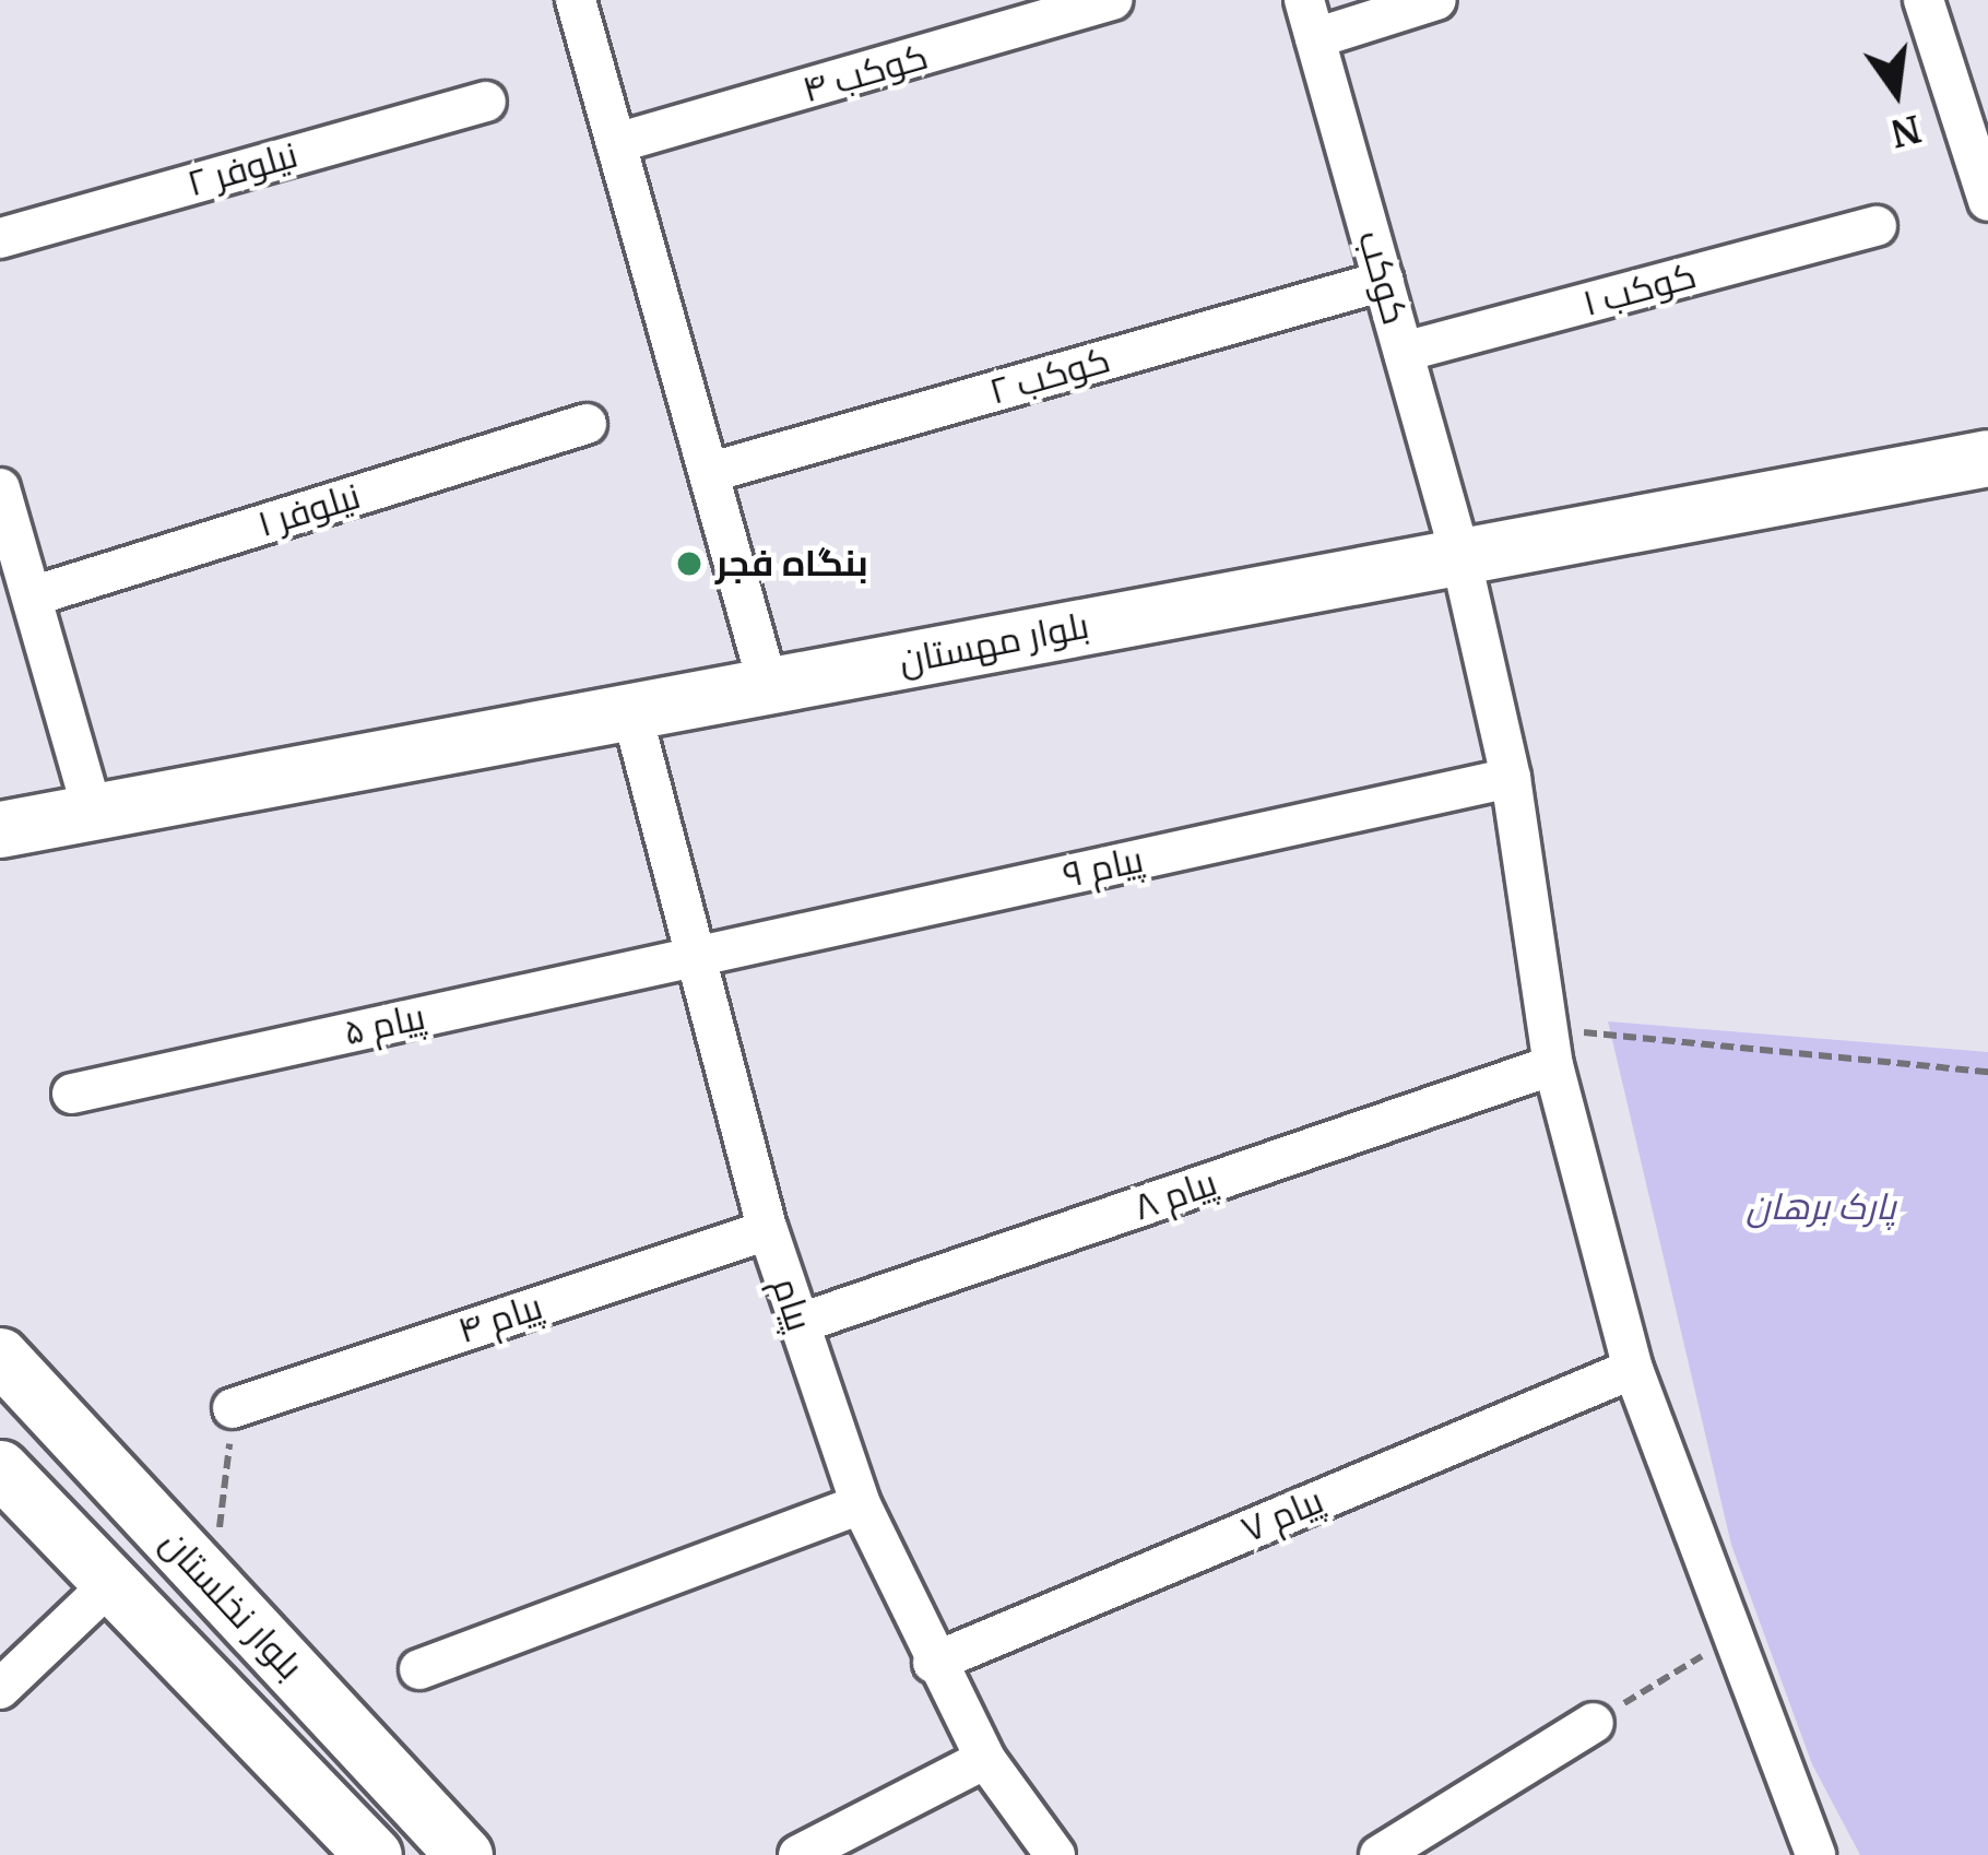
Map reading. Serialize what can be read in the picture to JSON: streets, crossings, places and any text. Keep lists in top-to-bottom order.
{
  "streets": {
    "street": [
      "کوکب ۴",
      "نیلوفر ۲",
      "کوکب",
      "کوکب ۱",
      "کوکب ۲",
      "نیلوفر ۱",
      "بلوار مهستان",
      "پیام ۹",
      "پیام ۵",
      "پیام ۸",
      "پیام",
      "پیام ۴",
      "پیام ۷",
      "بلوار نخلستان"
    ]
  },
  "crossings": [
    ["کوکب", "کوکب ۱"],
    ["کوکب", "کوکب ۲"],
    ["کوکب", "بلوار مهستان"],
    ["کوکب", "پیام ۹"],
    ["کوکب", "پیام ۸"],
    ["کوکب", "پیام ۷"],
    ["بلوار مهستان", "پیام"],
    ["پیام ۹", "پیام ۵"],
    ["پیام ۹", "پیام"],
    ["پیام ۵", "پیام"],
    ["پیام ۸", "پیام"],
    ["پیام", "پیام ۴"],
    ["پیام", "پیام ۷"]
  ],
  "parks": ["پارک برهان"],
  "places": ["بنگاه فجر"],
  "north": "bottom"
}
